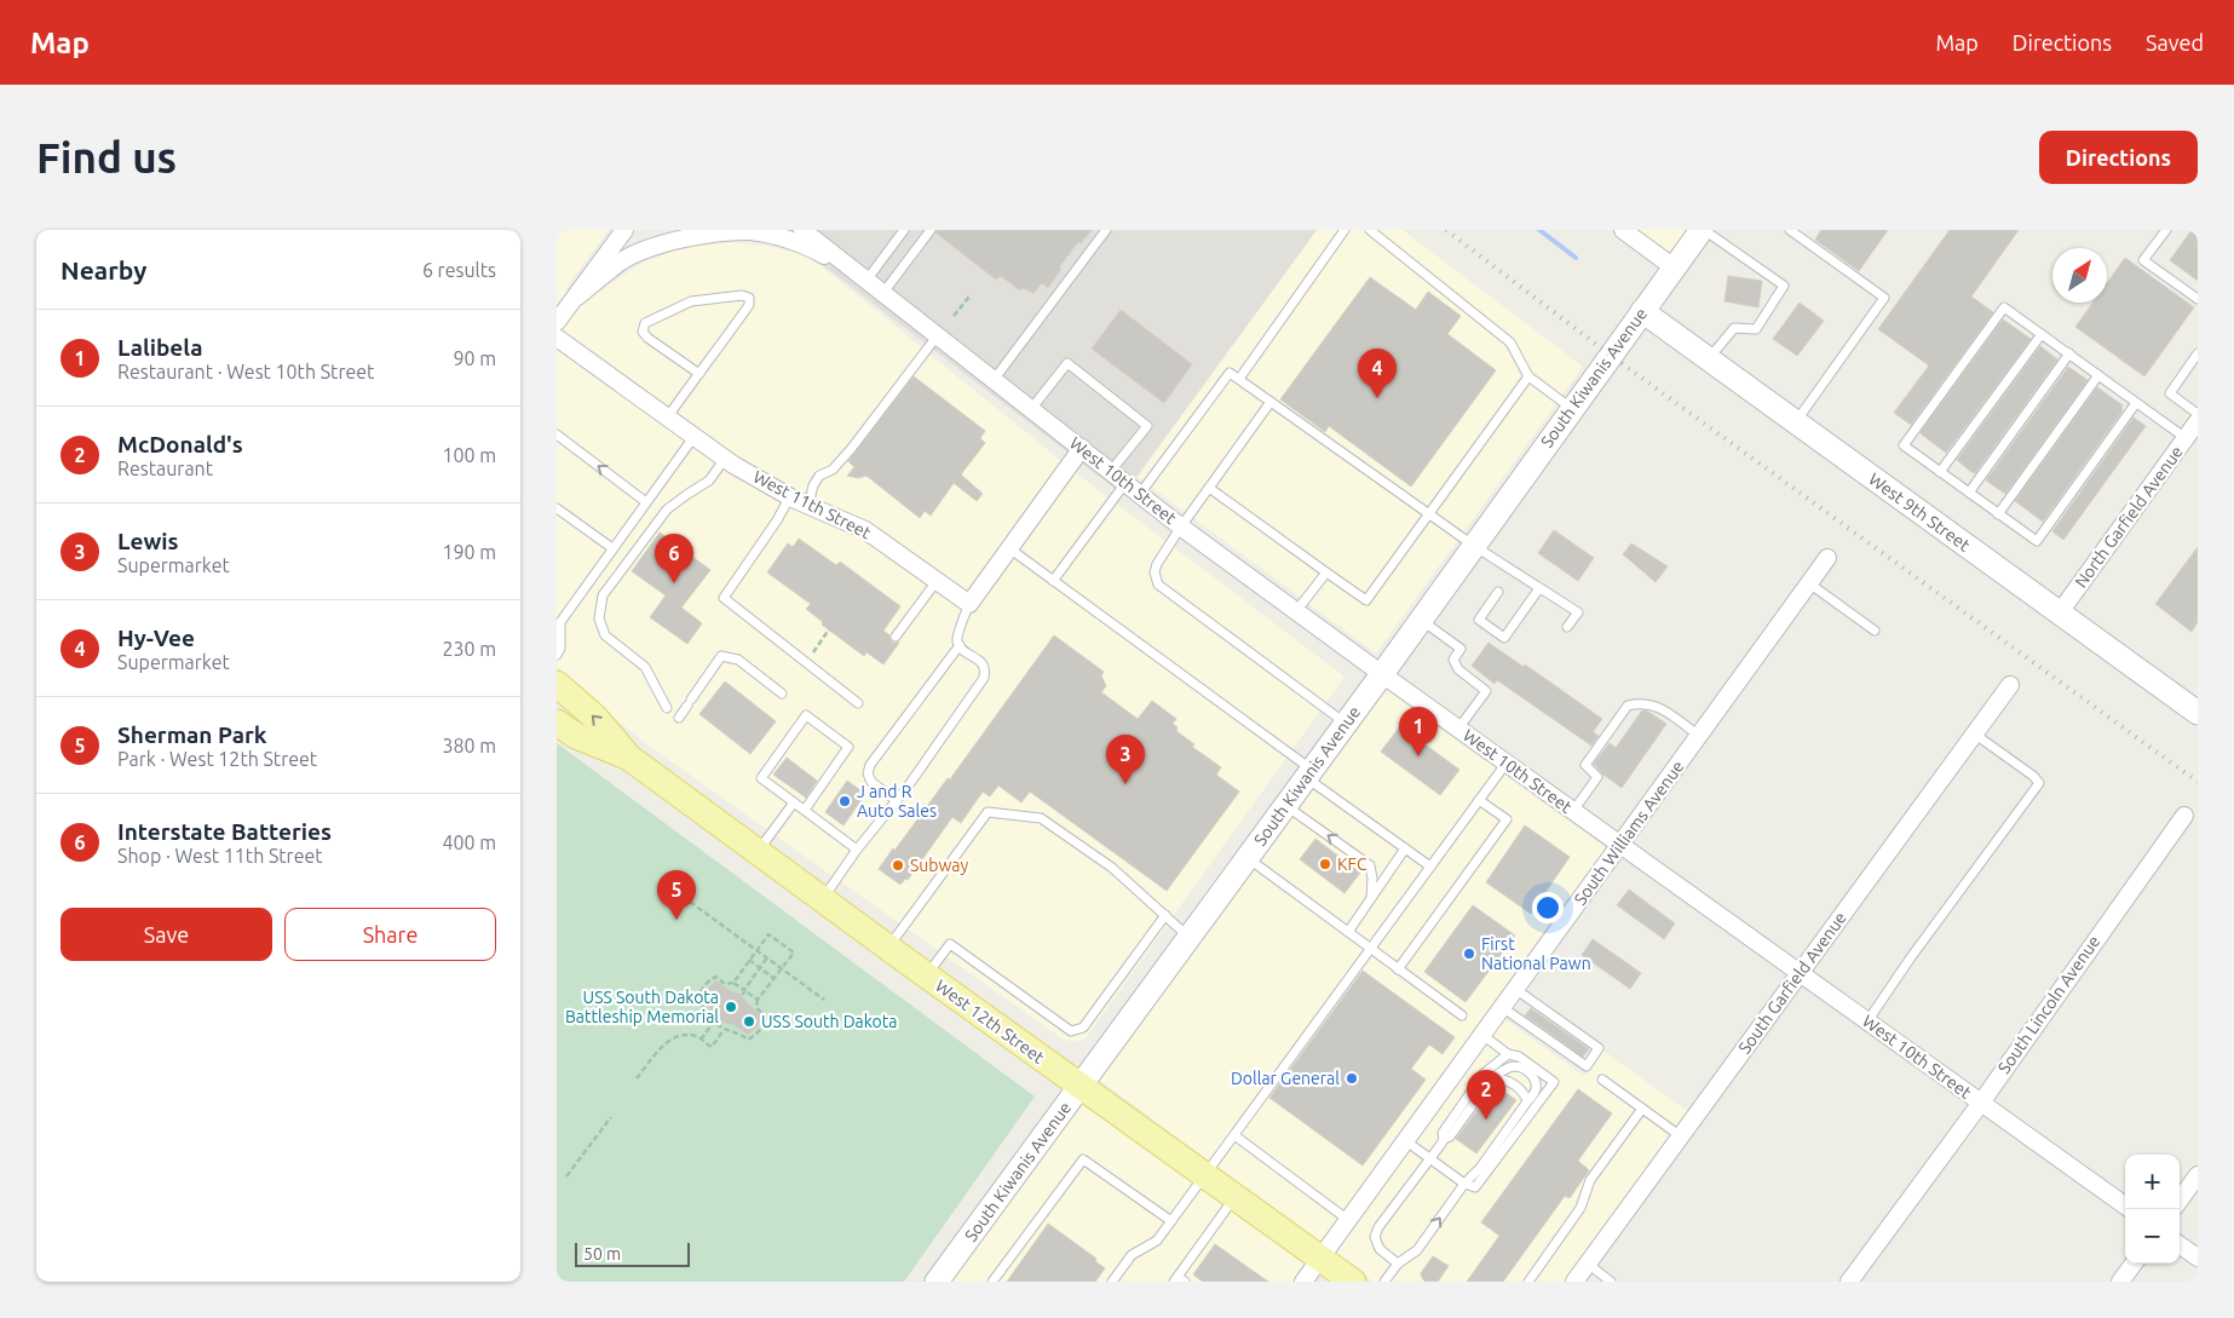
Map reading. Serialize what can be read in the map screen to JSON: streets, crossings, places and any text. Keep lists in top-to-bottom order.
{
  "streets": {
    "main road": ["South Kiwanis Avenue", "West 9th Street", "West 12th Street"],
    "street": [
      "West 10th Street",
      "West 11th Street",
      "North Garfield Avenue",
      "South Williams Avenue",
      "South Garfield Avenue",
      "South Lincoln Avenue"
    ]
  },
  "crossings": [
    ["South Kiwanis Avenue", "West 10th Street"],
    ["South Kiwanis Avenue", "West 9th Street"],
    ["South Kiwanis Avenue", "West 12th Street"],
    ["West 10th Street", "South Williams Avenue"],
    ["West 10th Street", "South Garfield Avenue"],
    ["West 10th Street", "South Lincoln Avenue"],
    ["West 9th Street", "North Garfield Avenue"],
    ["South Williams Avenue", "West 12th Street"]
  ],
  "places": [
    "J and R Auto Sales",
    "KFC",
    "Subway",
    "First National Pawn",
    "USS South Dakota Battleship Memorial",
    "USS South Dakota",
    "Dollar General"
  ],
  "scale_bar": "50 m",
  "north": "top right",
  "page": {
    "header": "Map",
    "nav": ["Map", "Directions", "Saved"],
    "buttons": [
      "Directions",
      ["Save", "Share"]
    ],
    "title": "Find us",
    "heading": ["Nearby", "6 results"],
    "list": [
      {
        "mark": "1",
        "name": "Lalibela",
        "note": "Restaurant · West 10th Street",
        "value": "90 m"
      },
      {
        "mark": "2",
        "name": "McDonald's",
        "note": "Restaurant",
        "value": "100 m"
      },
      {
        "mark": "3",
        "name": "Lewis",
        "note": "Supermarket",
        "value": "190 m"
      },
      {
        "mark": "4",
        "name": "Hy-Vee",
        "note": "Supermarket",
        "value": "230 m"
      },
      {
        "mark": "5",
        "name": "Sherman Park",
        "note": "Park · West 12th Street",
        "value": "380 m"
      },
      {
        "mark": "6",
        "name": "Interstate Batteries",
        "note": "Shop · West 11th Street",
        "value": "400 m"
      }
    ],
    "pins": [
      "4",
      "6",
      "1",
      "3",
      "5",
      "2"
    ],
    "map_buttons": ["+", "−"],
    "scale": "50 m"
  }
}
